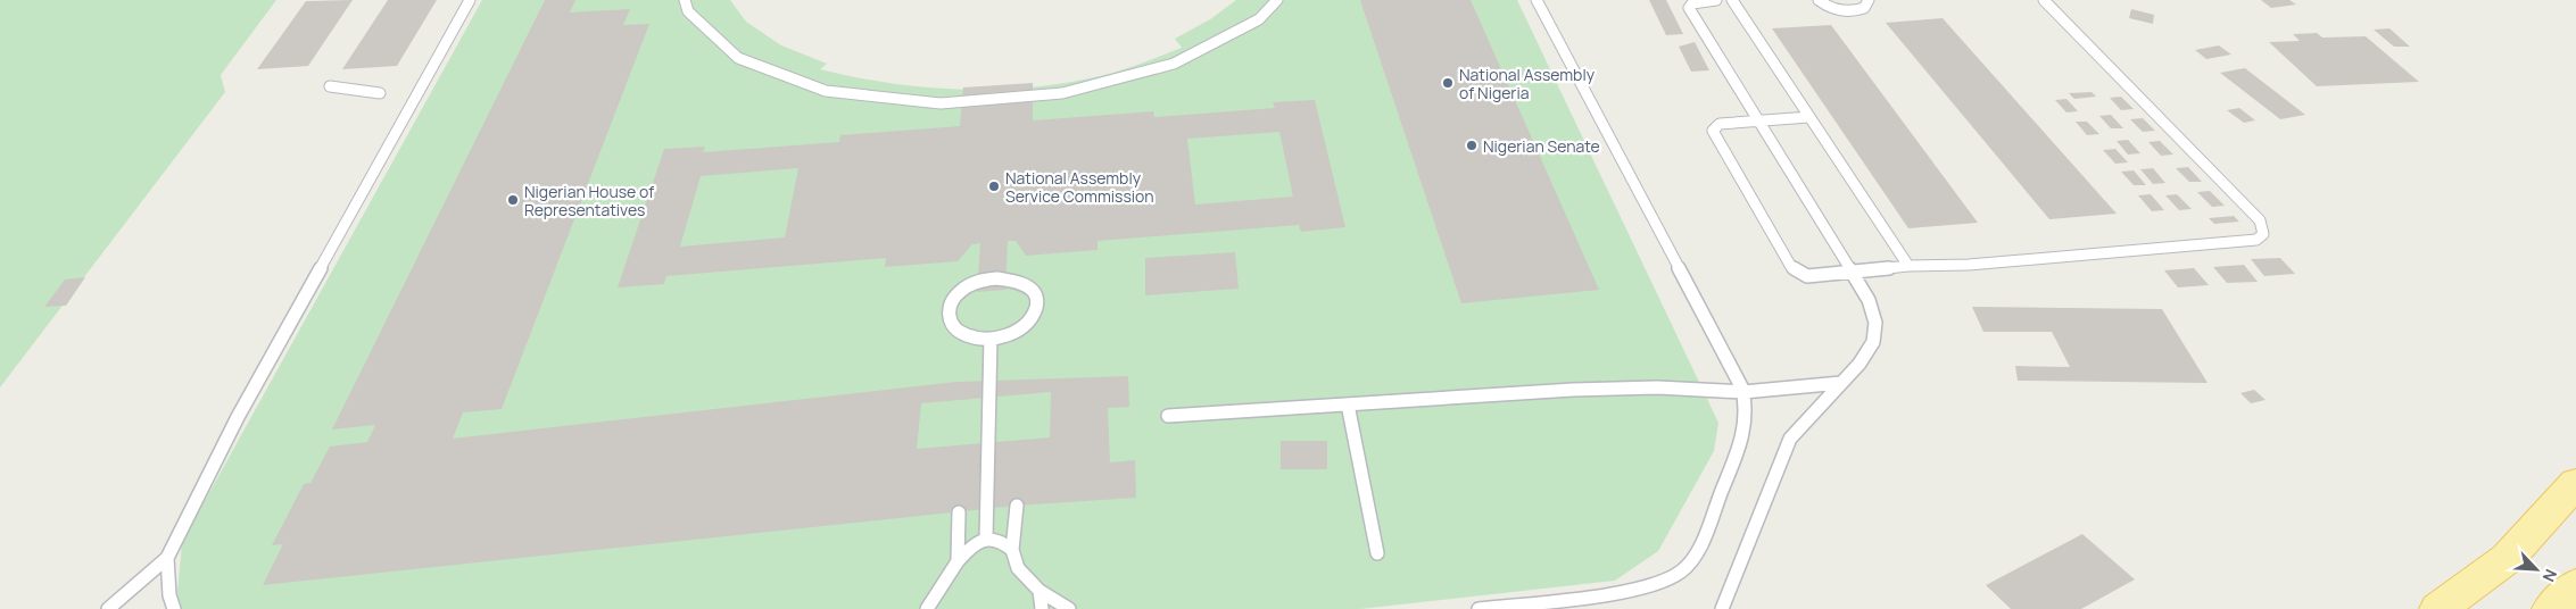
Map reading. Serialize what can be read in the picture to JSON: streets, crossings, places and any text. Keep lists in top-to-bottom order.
{
  "places": [
    "National Assembly of Nigeria",
    "Nigerian Senate",
    "National Assembly Service Commission",
    "Nigerian House of Representatives"
  ],
  "north": "bottom right"
}
